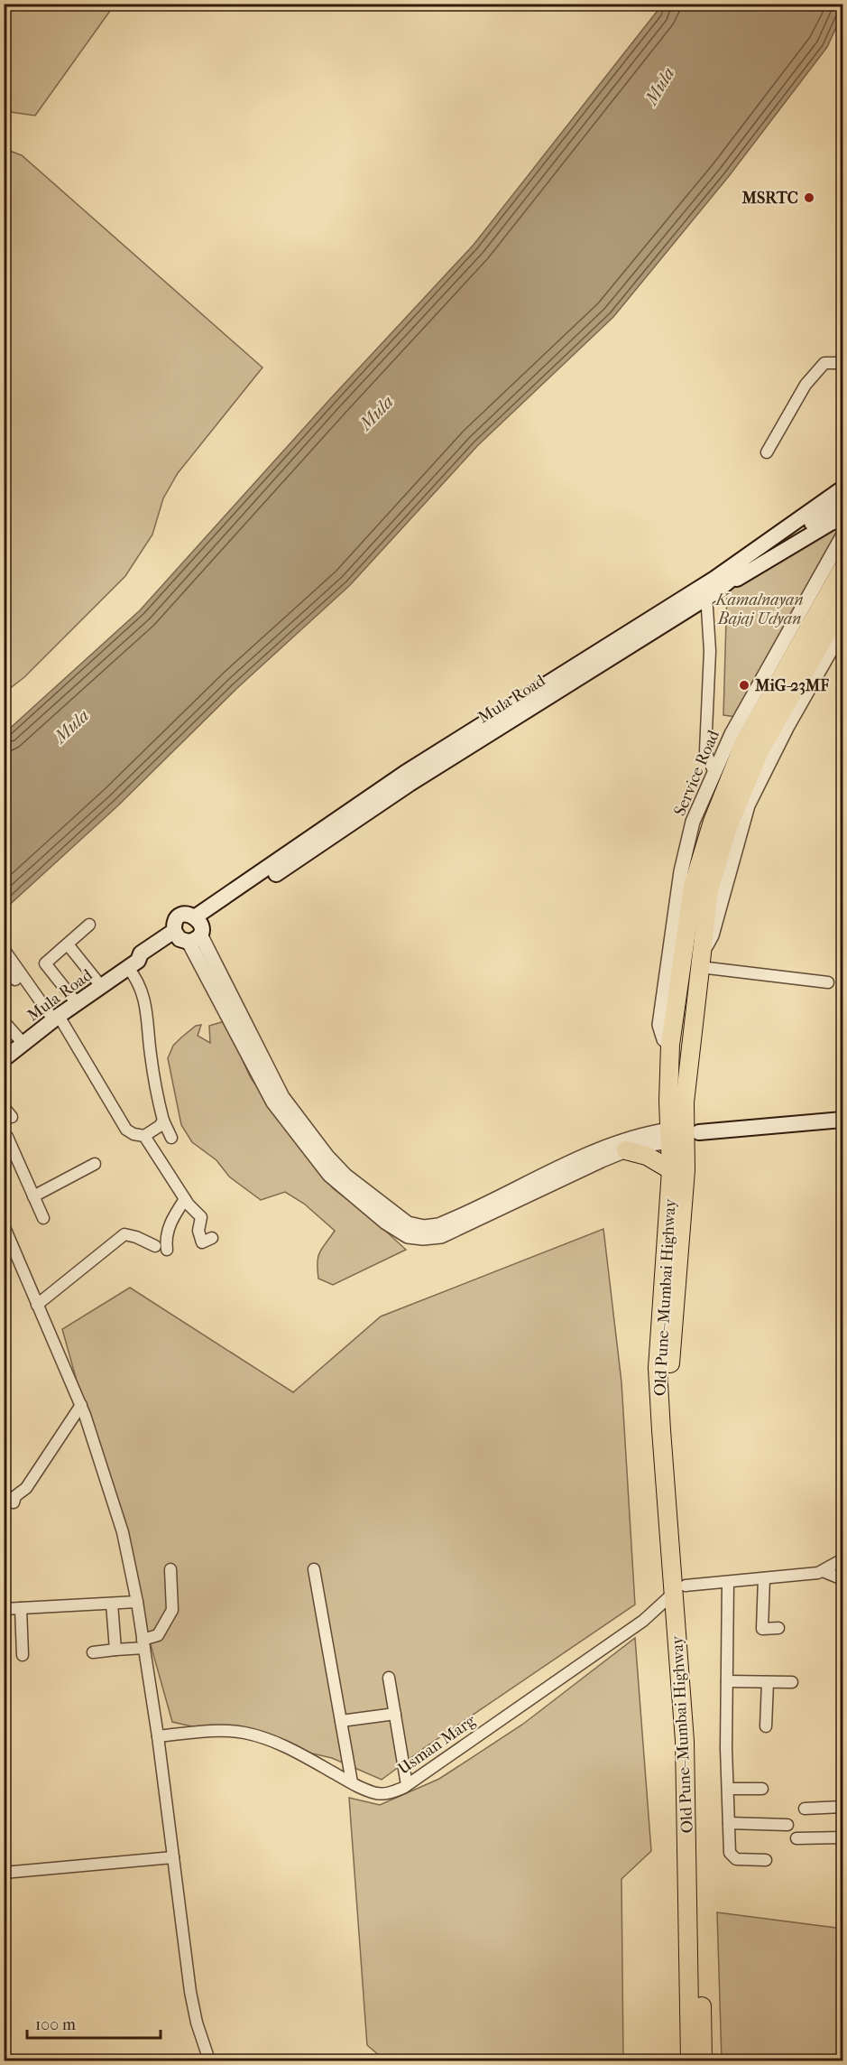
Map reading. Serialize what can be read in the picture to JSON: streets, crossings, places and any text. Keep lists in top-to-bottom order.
{
  "streets": {
    "highway": ["Old Pune–Mumbai Highway"],
    "main road": ["Mula Road"],
    "street": ["Service Road", "Usman Marg"]
  },
  "crossings": [
    ["Service Road", "Old Pune–Mumbai Highway"],
    ["Old Pune–Mumbai Highway", "Usman Marg"]
  ],
  "water": ["Mula"],
  "parks": ["Kamalnayan Bajaj Udyan"],
  "places": ["MSRTC", "MiG-23MF"],
  "scale_bar": "100 m"
}
